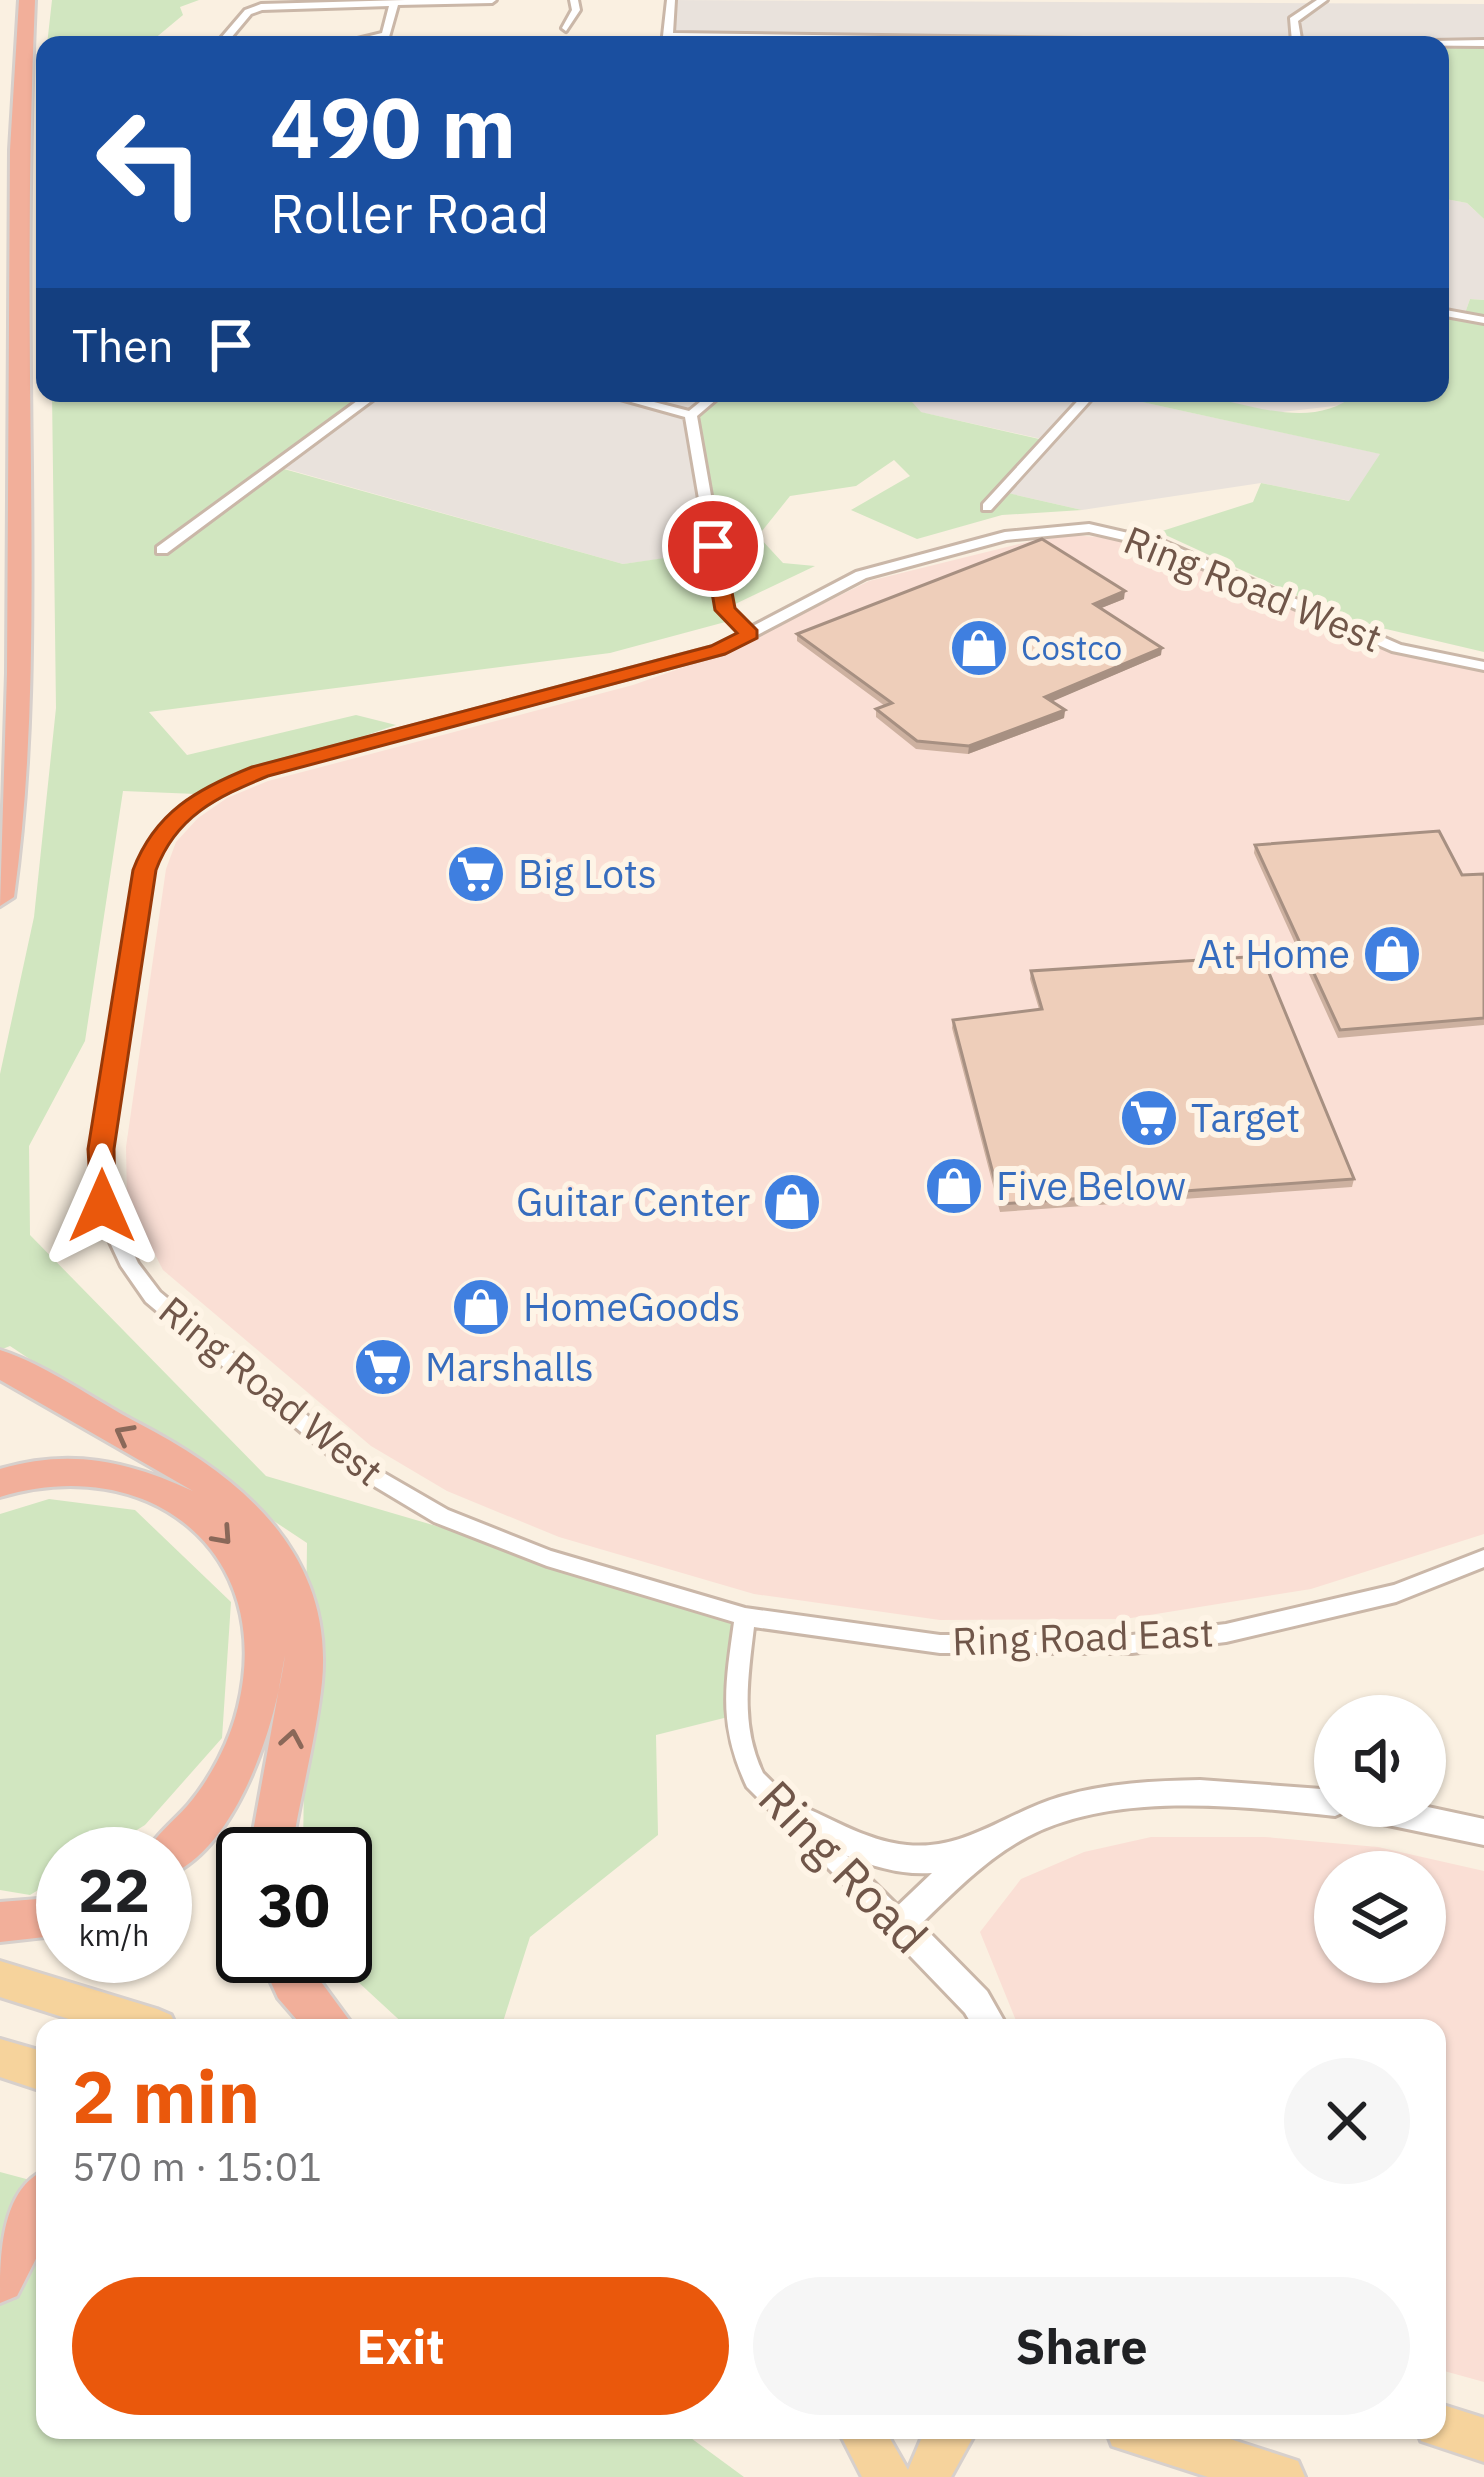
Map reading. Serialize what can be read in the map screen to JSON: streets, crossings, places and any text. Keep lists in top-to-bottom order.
{
  "streets": {
    "street": ["Ring Road West", "Ring Road East", "Ring Road"]
  },
  "crossings": [
    ["Ring Road West", "Ring Road East"],
    ["Ring Road West", "Ring Road"],
    ["Ring Road East", "Ring Road"]
  ],
  "places": {
    "shop": [
      "Costco",
      "At Home",
      "Five Below",
      "Guitar Center",
      "HomeGoods"
    ],
    "supermarket": ["Big Lots", "Target", "Marshalls"]
  },
  "page": {
    "turn": ["490 m", "Roller Road"],
    "then": "Then",
    "speed": "22 km/h",
    "limit": "30",
    "heading": ["2 min", "570 m · 15:01"],
    "buttons": ["Exit", "Share"]
  }
}
